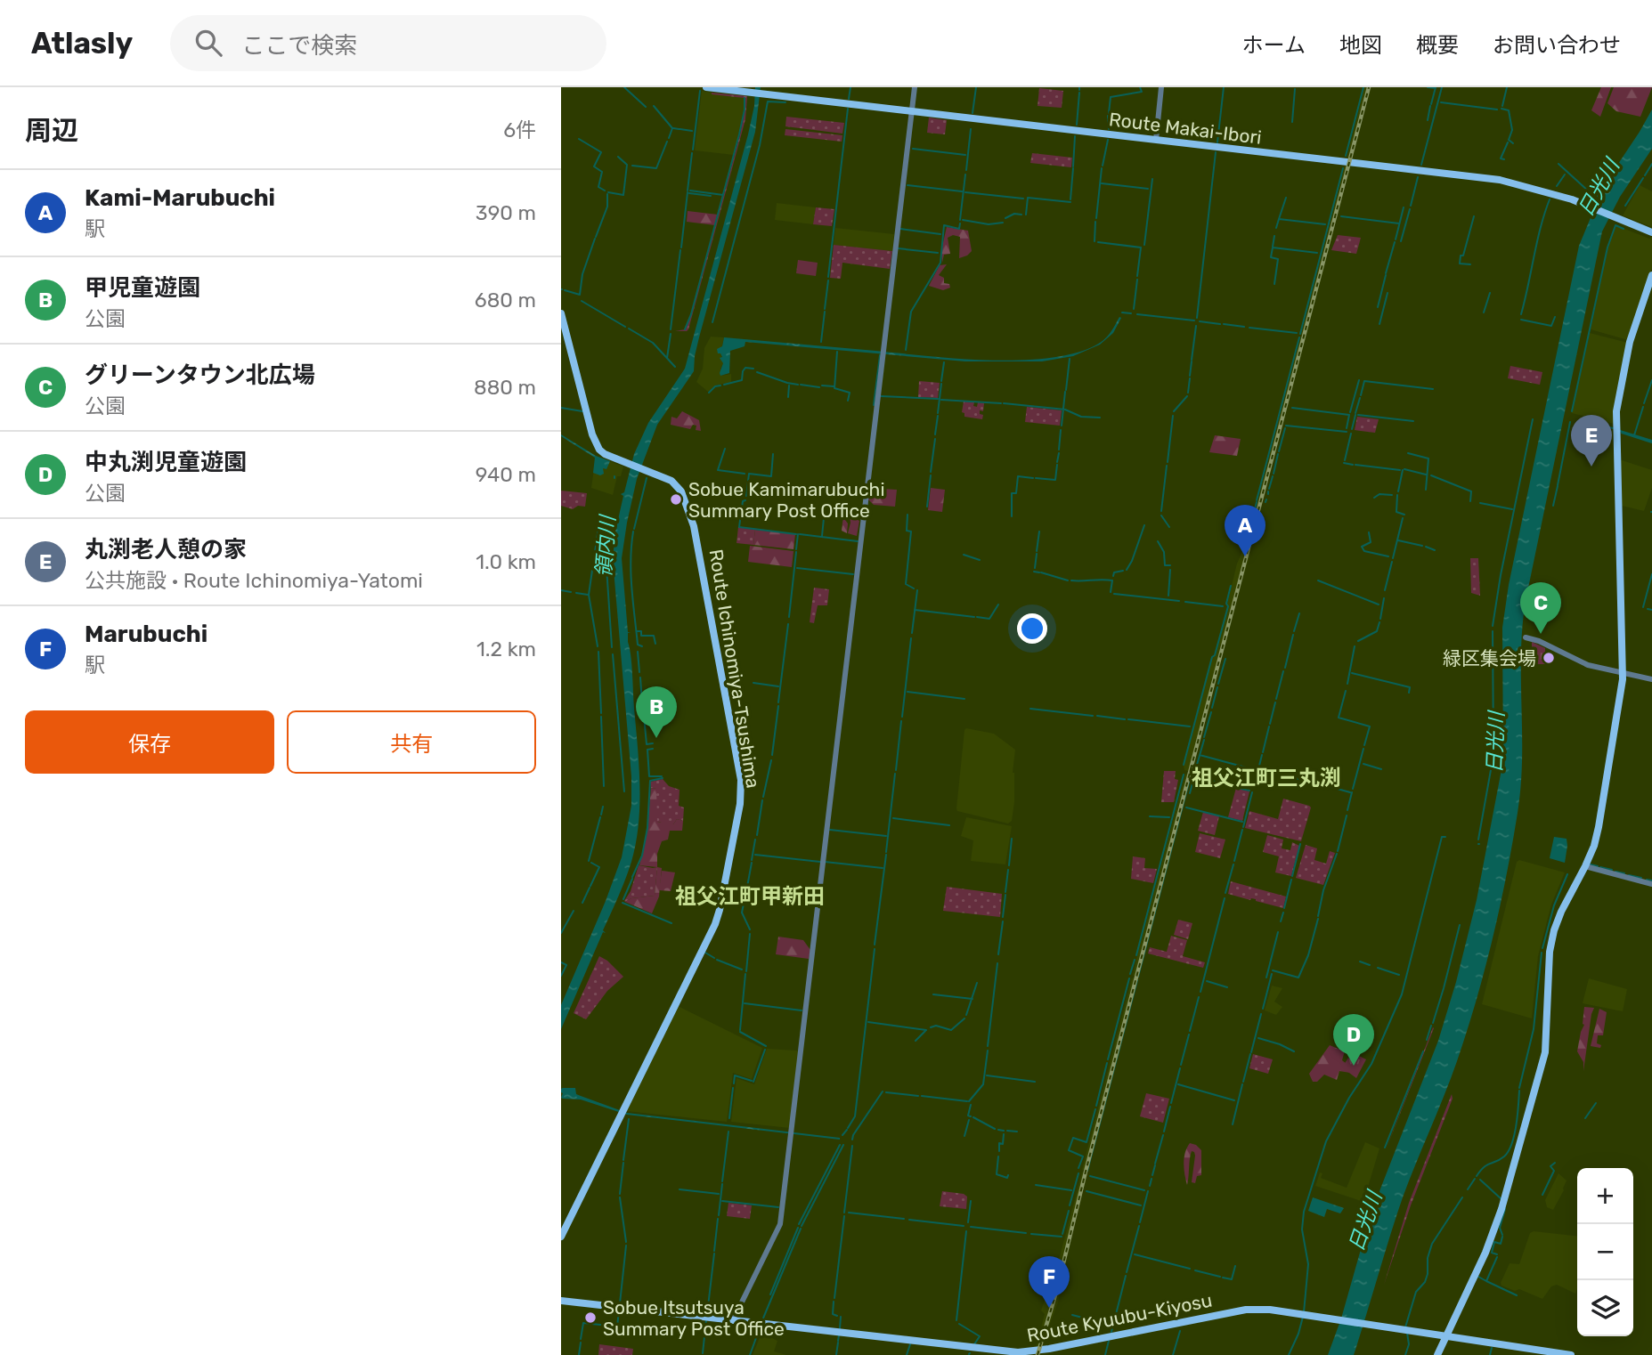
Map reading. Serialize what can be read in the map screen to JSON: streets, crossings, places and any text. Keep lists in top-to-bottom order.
{
  "streets": {
    "main road": ["Route Makai-Ibori", "Route Ichinomiya-Tsushima", "Route Kyuubu-Kiyosu"]
  },
  "districts": ["祖父江町三丸渕", "祖父江町甲新田"],
  "water": ["日光川", "領内川"],
  "places": ["Sobue Kamimarubuchi Summary Post Office", "緑区集会場", "Sobue Itsutsuya Summary Post Office"],
  "page": {
    "header": "Atlasly",
    "search": "ここで検索",
    "nav": [
      "ホーム",
      "地図",
      "概要",
      "お問い合わせ"
    ],
    "heading": ["周辺", "6件"],
    "list": [
      {
        "mark": "A",
        "name": "Kami-Marubuchi",
        "note": "駅",
        "value": "390 m"
      },
      {
        "mark": "B",
        "name": "甲児童遊園",
        "note": "公園",
        "value": "680 m"
      },
      {
        "mark": "C",
        "name": "グリーンタウン北広場",
        "note": "公園",
        "value": "880 m"
      },
      {
        "mark": "D",
        "name": "中丸渕児童遊園",
        "note": "公園",
        "value": "940 m"
      },
      {
        "mark": "E",
        "name": "丸渕老人憩の家",
        "note": "公共施設 · Route Ichinomiya-Yatomi",
        "value": "1.0 km"
      },
      {
        "mark": "F",
        "name": "Marubuchi",
        "note": "駅",
        "value": "1.2 km"
      }
    ],
    "pins": [
      "E",
      "A",
      "C",
      "B",
      "D",
      "F"
    ],
    "buttons": ["保存", "共有"],
    "map_buttons": ["+", "−"]
  }
}
